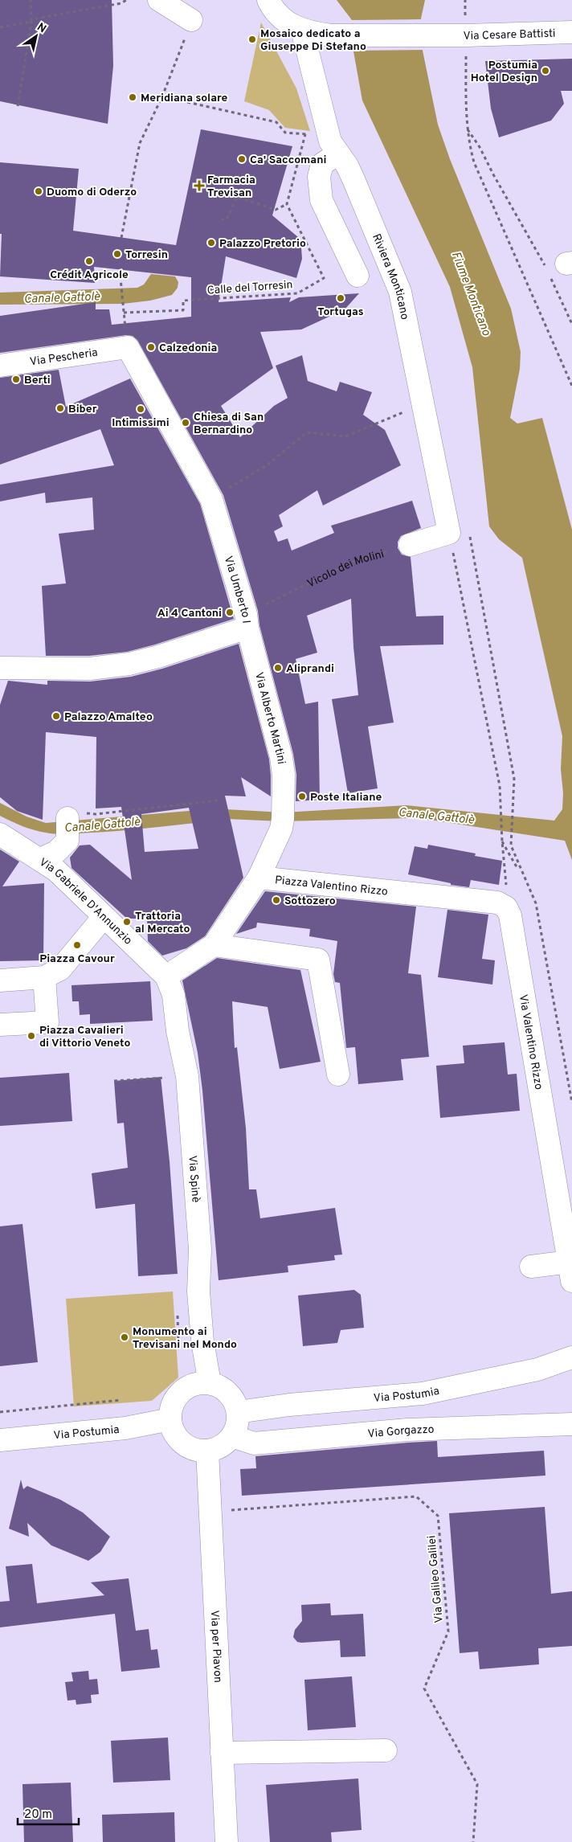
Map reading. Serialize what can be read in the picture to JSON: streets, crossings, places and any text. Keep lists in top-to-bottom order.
{
  "streets": {
    "street": [
      "Via Cesare Battisti",
      "Riviera Monticano",
      "Via Pescheria",
      "Via Umberto I",
      "Via Alberto Martini",
      "Piazza Valentino Rizzo",
      "Via Gabriele D'Annunzio",
      "Via Valentino Rizzo",
      "Via Spinè",
      "Via Postumia",
      "Via Gorgazzo",
      "Via per Piavon"
    ],
    "path": ["Calle del Torresin", "Vicolo dei Molini", "Via Galileo Galilei"]
  },
  "crossings": [
    ["Via Cesare Battisti", "Riviera Monticano"],
    ["Via Pescheria", "Via Umberto I"],
    ["Vicolo dei Molini", "Via Umberto I"],
    ["Vicolo dei Molini", "Via Alberto Martini"],
    ["Via Umberto I", "Via Alberto Martini"],
    ["Via Alberto Martini", "Piazza Valentino Rizzo"],
    ["Piazza Valentino Rizzo", "Via Valentino Rizzo"],
    ["Via Gabriele D'Annunzio", "Via Spinè"],
    ["Via Spinè", "Via Postumia"],
    ["Via Spinè", "Via Gorgazzo"],
    ["Via Spinè", "Via per Piavon"],
    ["Via Postumia", "Via Gorgazzo"],
    ["Via Postumia", "Via per Piavon"],
    ["Via Gorgazzo", "Via per Piavon"]
  ],
  "water": ["Fiume Monticano", "Canale Gattolè"],
  "places": {
    "other": [
      "Mosaico dedicato a Giuseppe Di Stefano",
      "Postumia Hotel Design",
      "Meridiana solare",
      "Ca' Saccomani",
      "Duomo di Oderzo",
      "Palazzo Pretorio",
      "Torresin",
      "Crédit Agricole",
      "Tortugas",
      "Calzedonia",
      "Berti",
      "Biber",
      "Intimissimi",
      "Chiesa di San Bernardino",
      "Ai 4 Cantoni",
      "Aliprandi",
      "Palazzo Amalteo",
      "Poste Italiane",
      "Sottozero",
      "Trattoria al Mercato",
      "Piazza Cavour",
      "Piazza Cavalieri di Vittorio Veneto",
      "Monumento ai Trevisani nel Mondo"
    ],
    "health": ["Farmacia Trevisan"]
  },
  "scale_bar": "20 m",
  "north": "top right"
}
